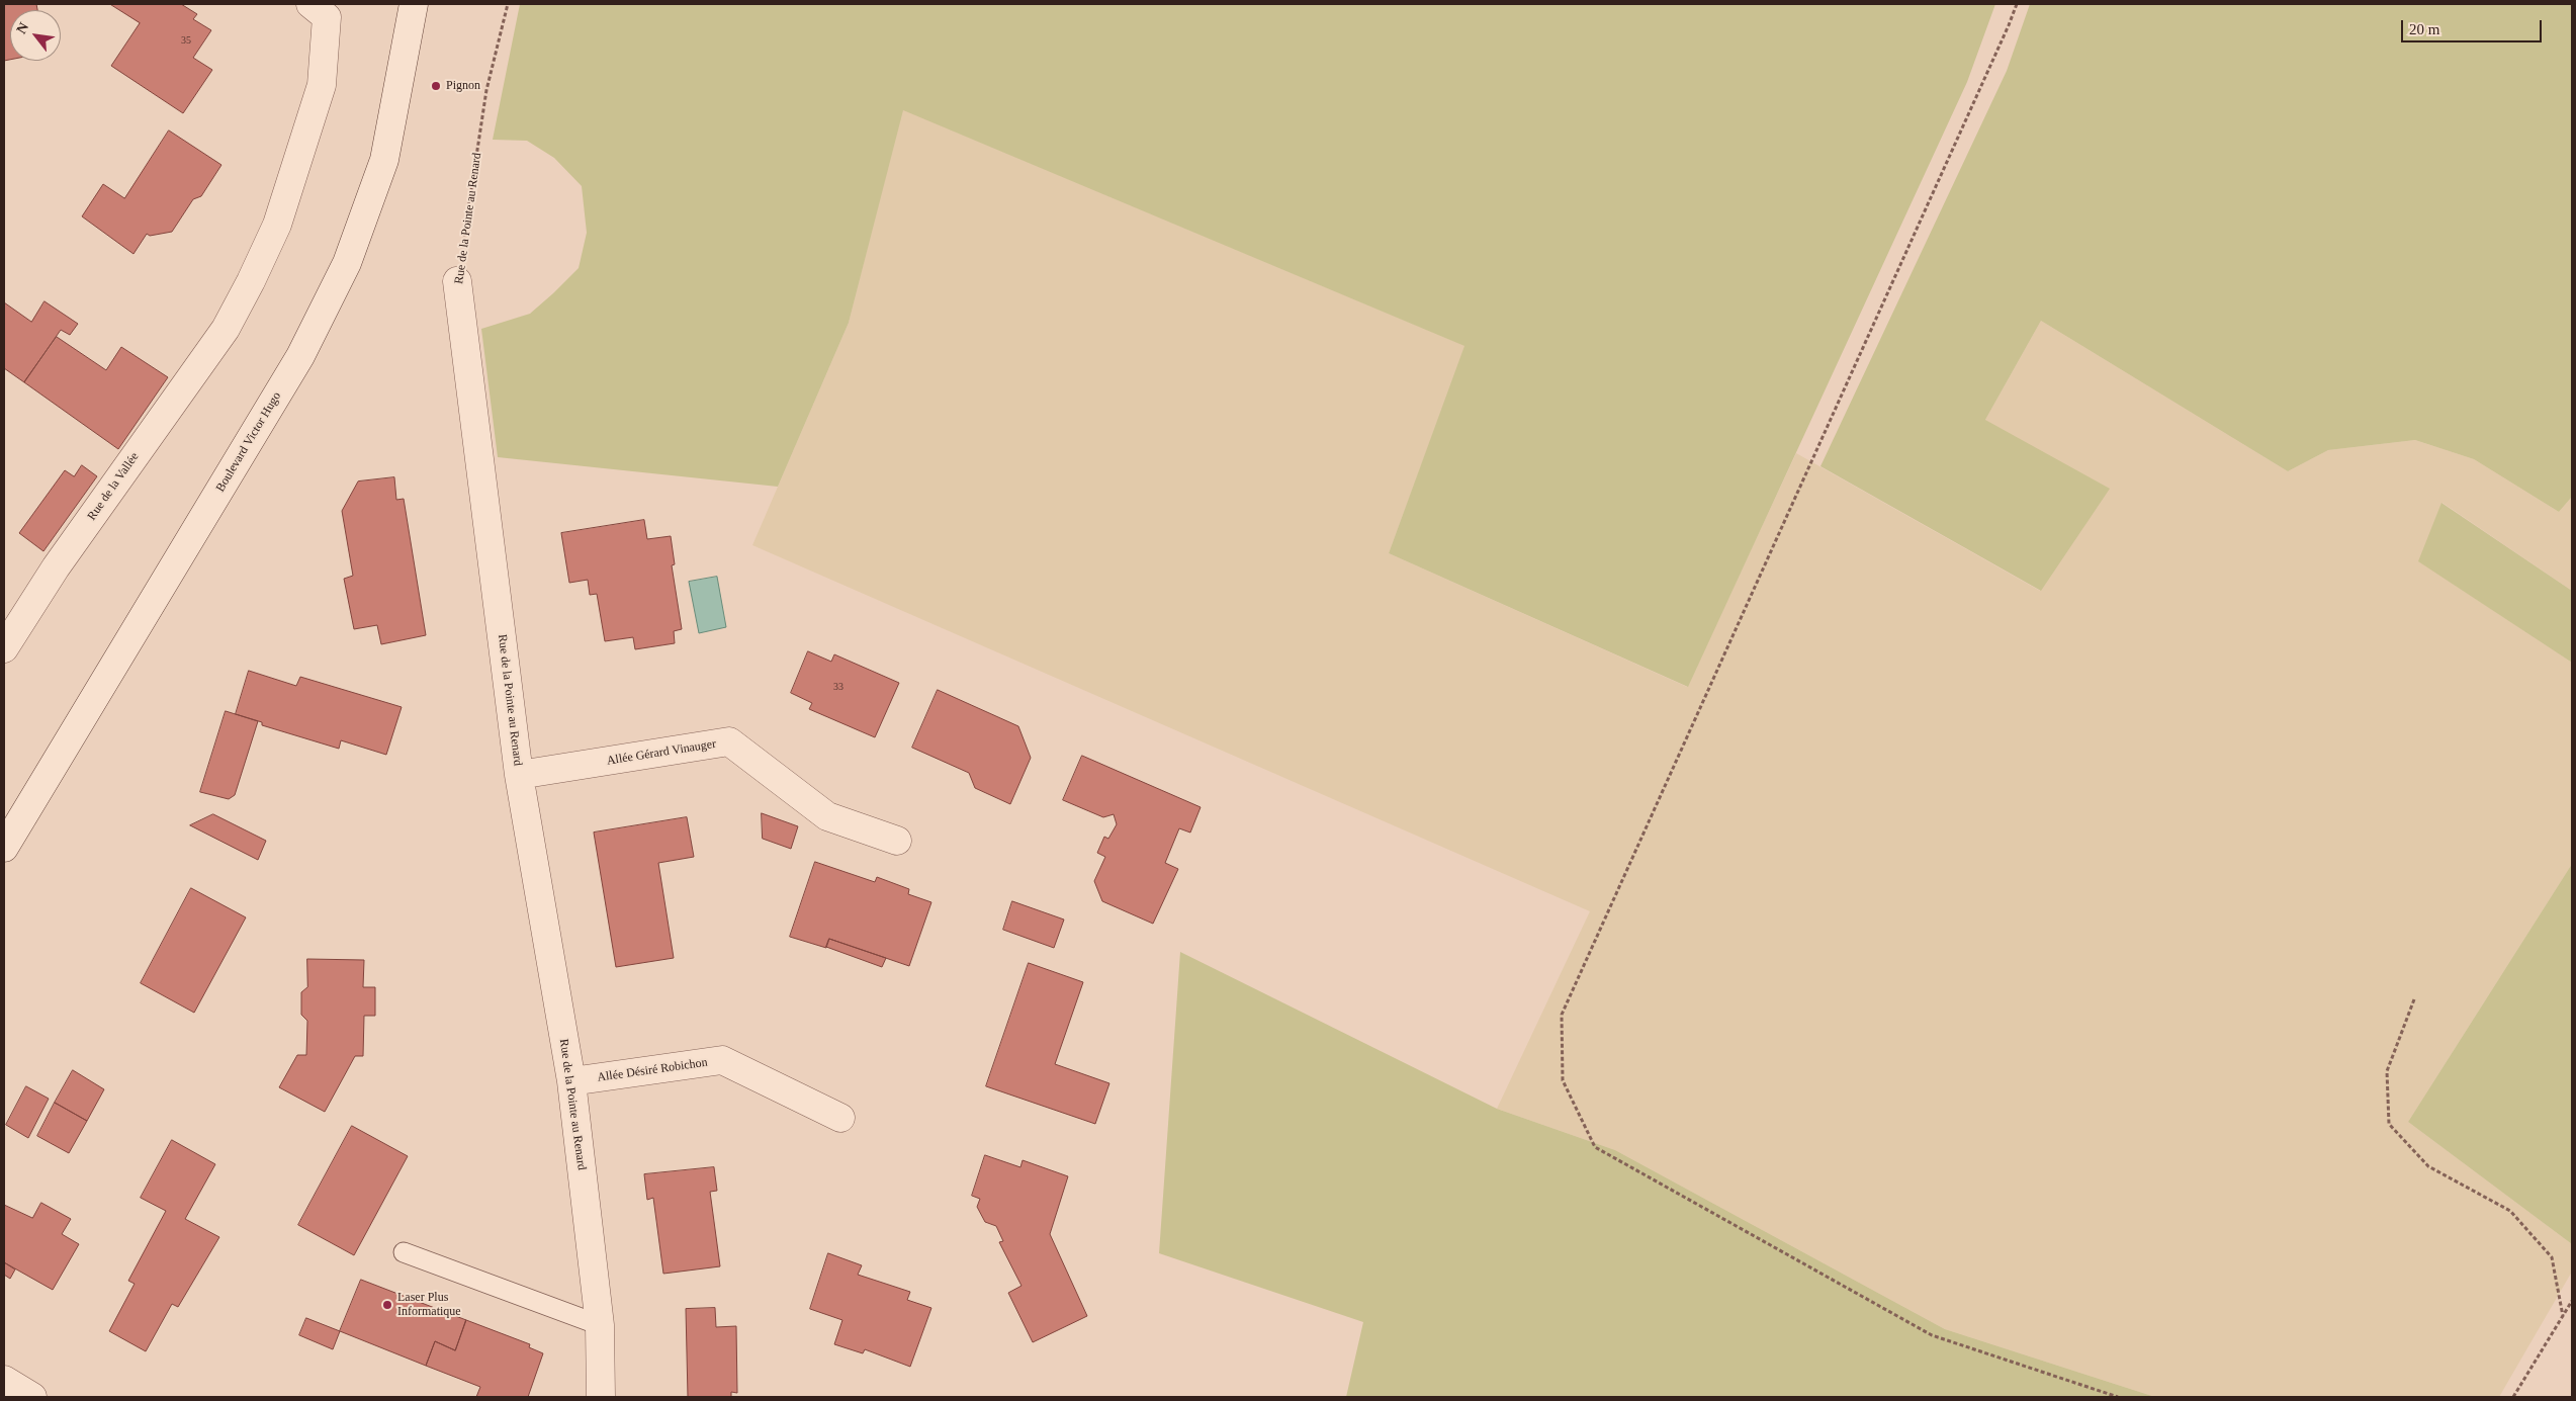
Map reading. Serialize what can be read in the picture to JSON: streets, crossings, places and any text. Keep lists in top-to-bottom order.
{
  "streets": {
    "street": [
      "Rue de la Pointe au Renard",
      "Boulevard Victor Hugo",
      "Rue de la Vallée",
      "Allée Gérard Vinauger",
      "Allée Désiré Robichon"
    ]
  },
  "crossings": [
    ["Rue de la Pointe au Renard", "Allée Gérard Vinauger"],
    ["Rue de la Pointe au Renard", "Allée Désiré Robichon"]
  ],
  "places": ["Pignon", "Laser Plus Informatique"],
  "house_numbers": ["35", "33"],
  "scale_bar": "20 m",
  "north": "top left"
}
